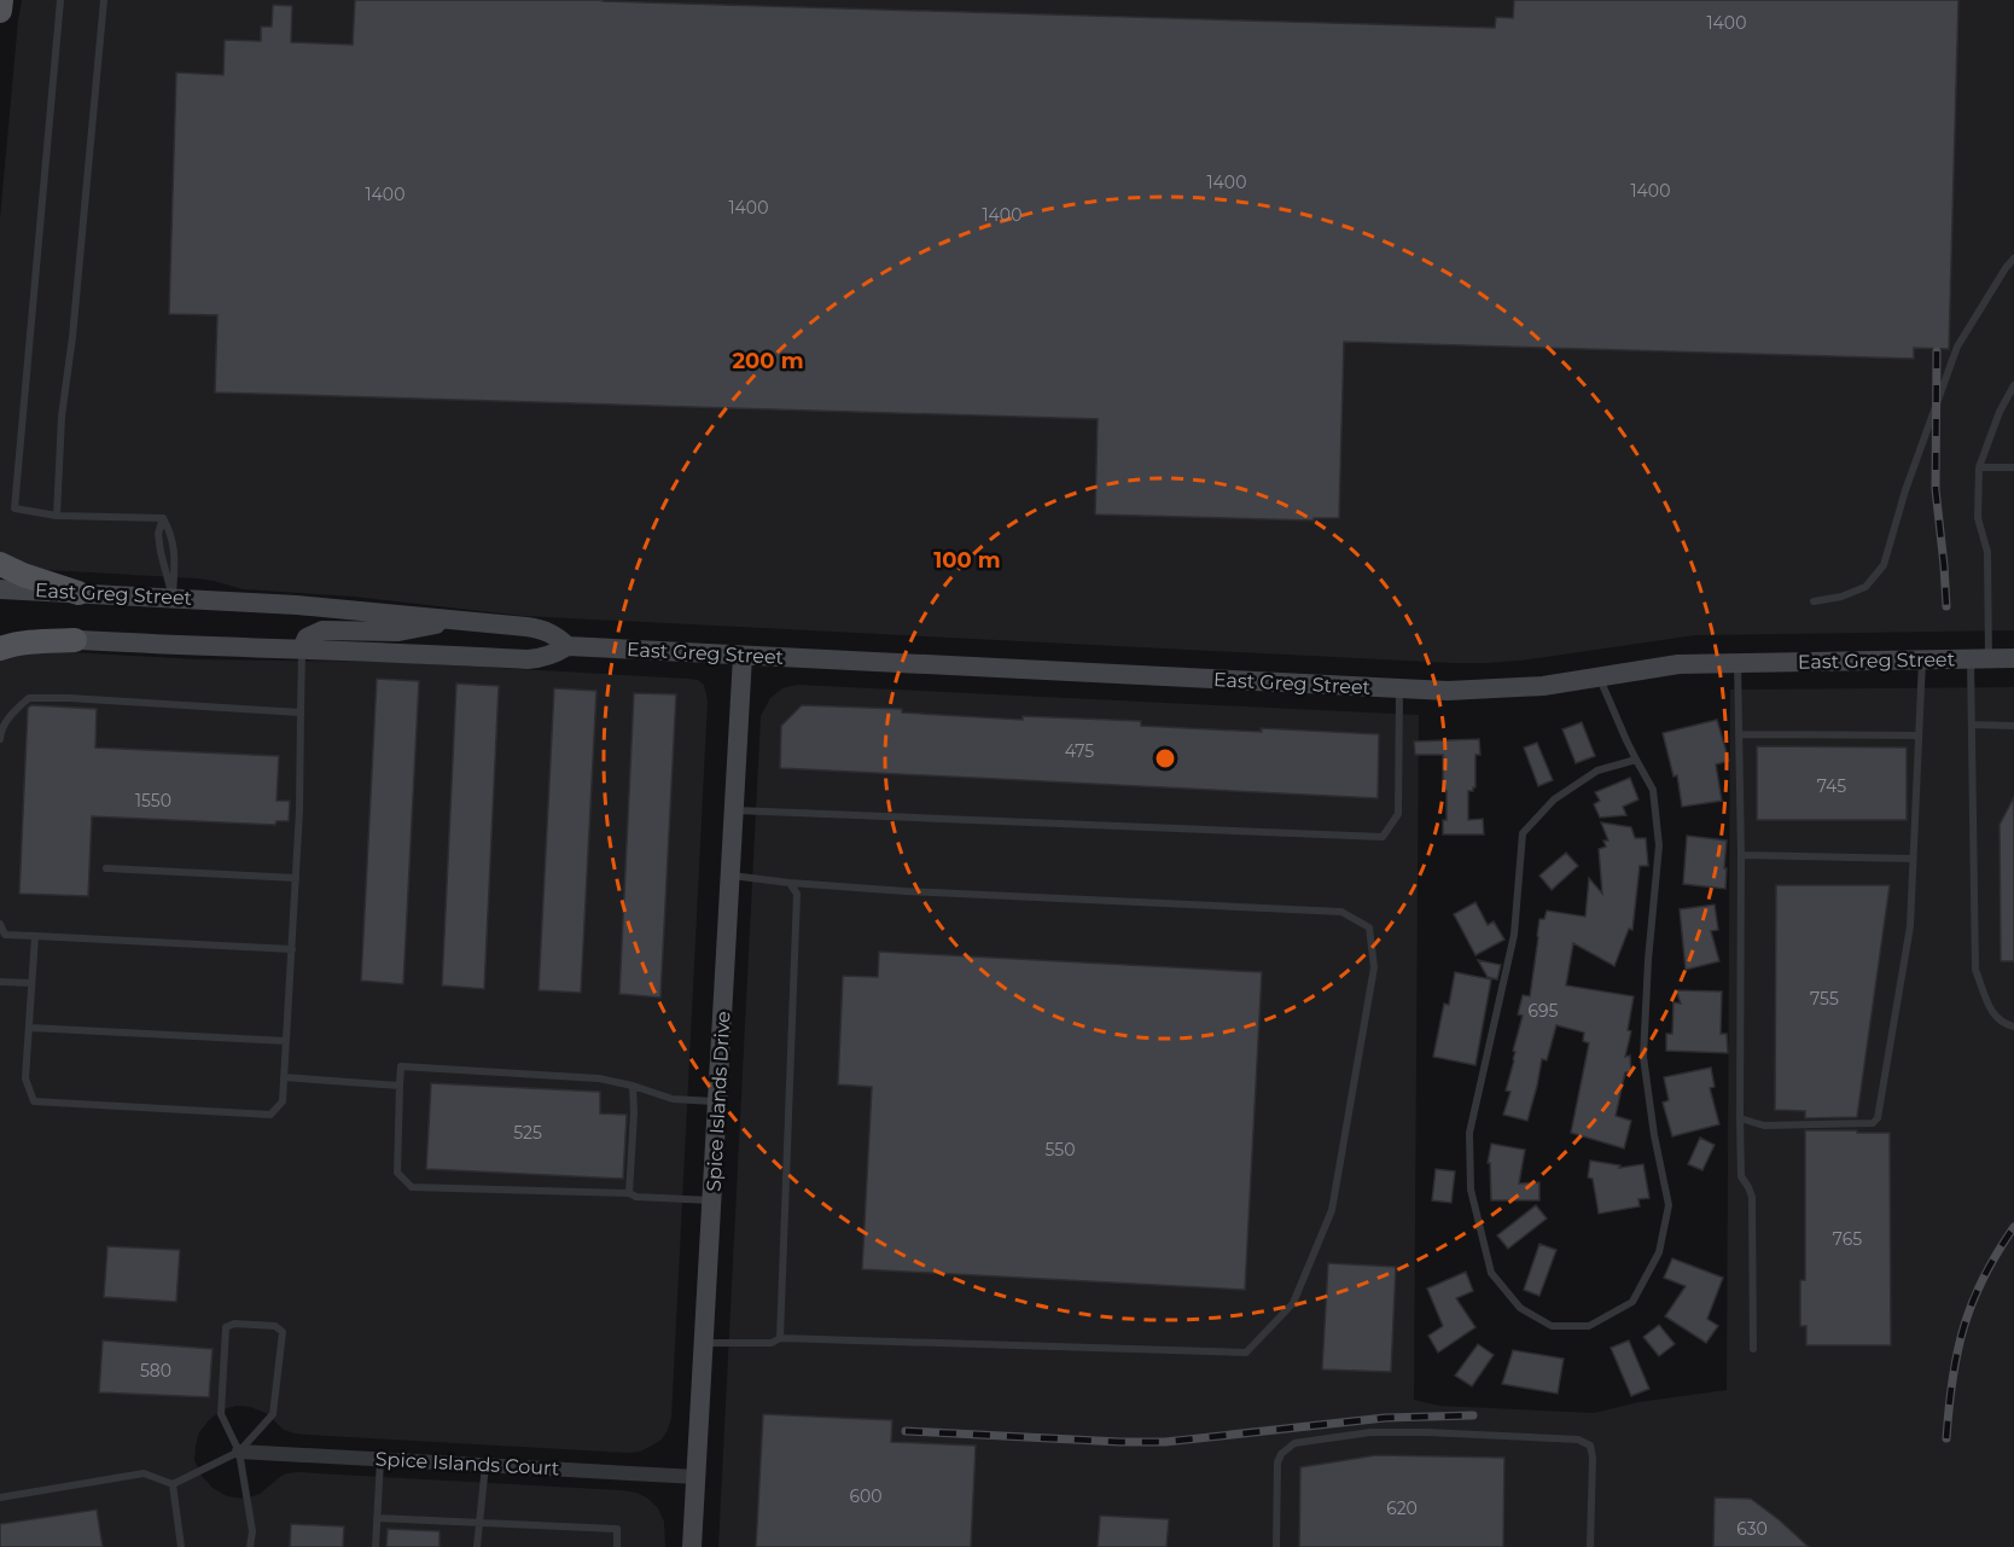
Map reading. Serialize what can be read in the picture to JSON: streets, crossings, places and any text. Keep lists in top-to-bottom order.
{
  "streets": {
    "main road": ["East Greg Street", "Spice Islands Drive"],
    "street": ["Spice Islands Court"]
  },
  "crossings": [
    ["East Greg Street", "Spice Islands Drive"],
    ["Spice Islands Drive", "Spice Islands Court"]
  ],
  "house_numbers": [
    "1400",
    "1400",
    "1400",
    "1400",
    "1400",
    "1400",
    "475",
    "745",
    "1550",
    "755",
    "695",
    "525",
    "550",
    "765",
    "580",
    "600",
    "620",
    "630"
  ],
  "rings": ["200 m", "100 m"]
}
